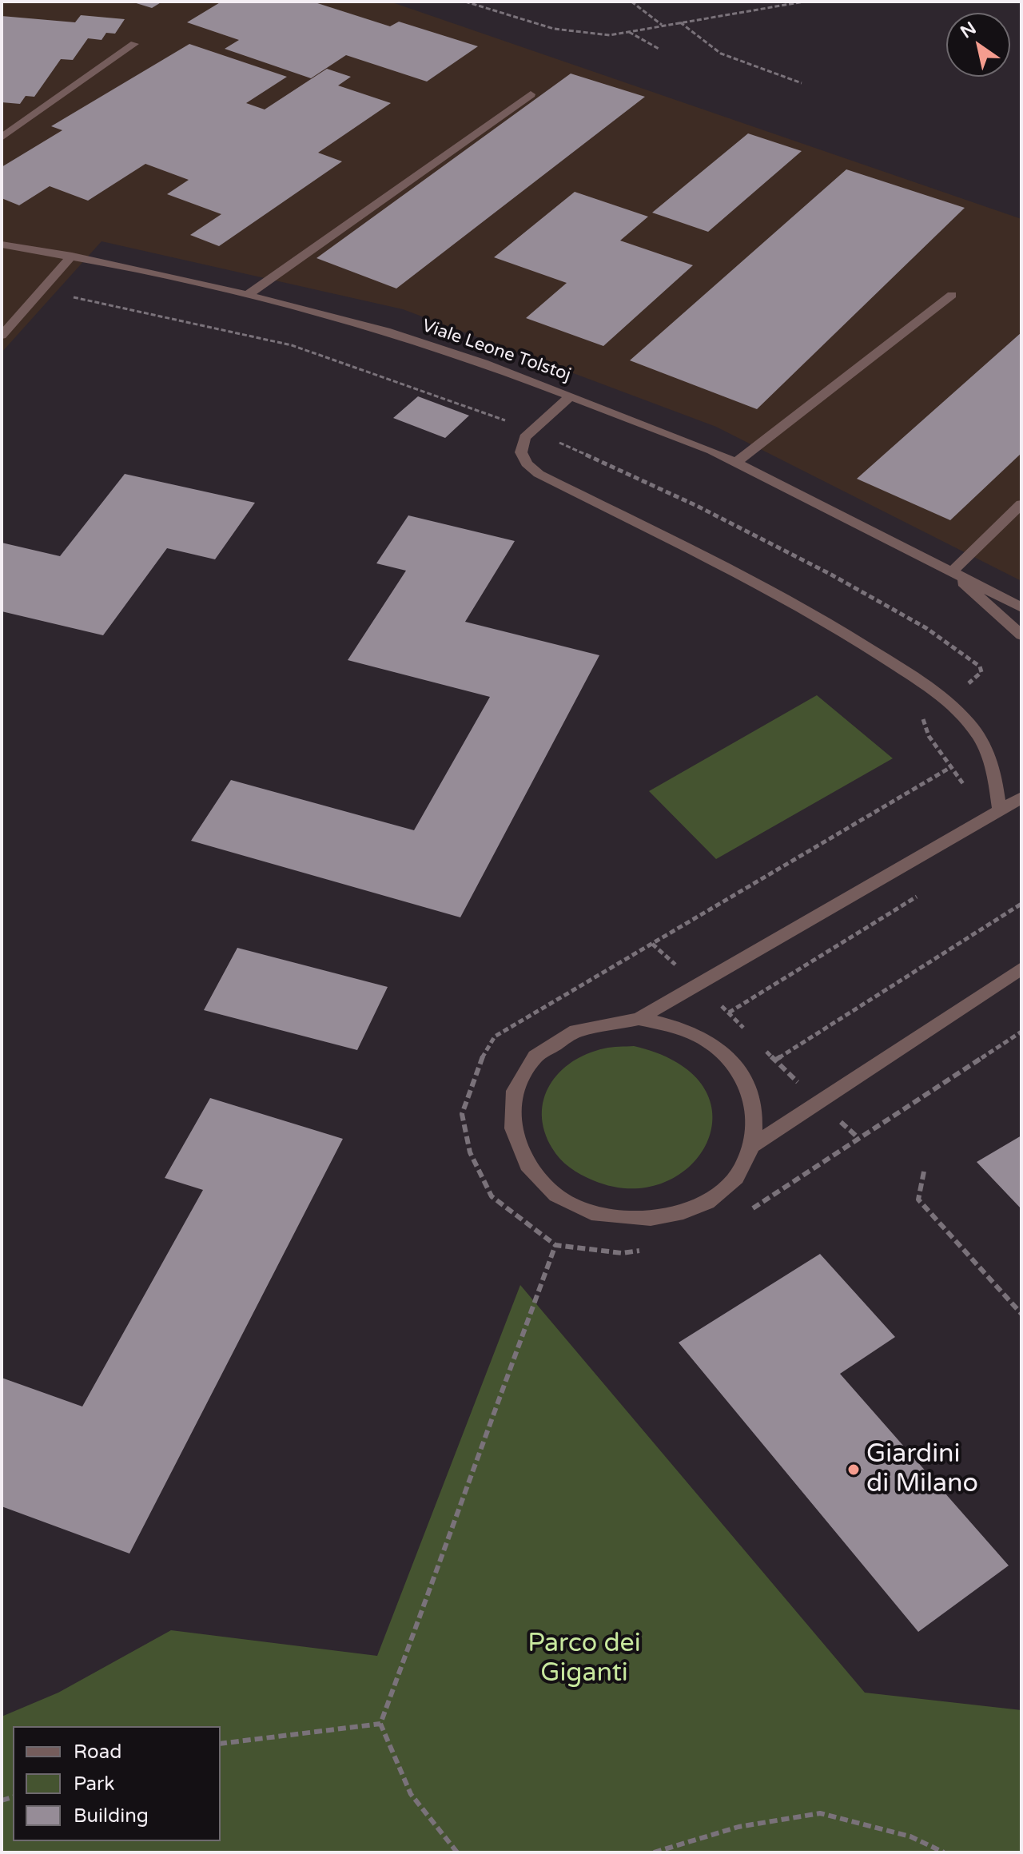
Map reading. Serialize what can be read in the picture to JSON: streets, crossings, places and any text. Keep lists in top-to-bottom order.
{
  "streets": {
    "street": ["Viale Leone Tolstoj"]
  },
  "parks": ["Parco dei Giganti"],
  "places": ["Giardini di Milano"],
  "legend": ["Road", "Park", "Building"],
  "north": "top left"
}
